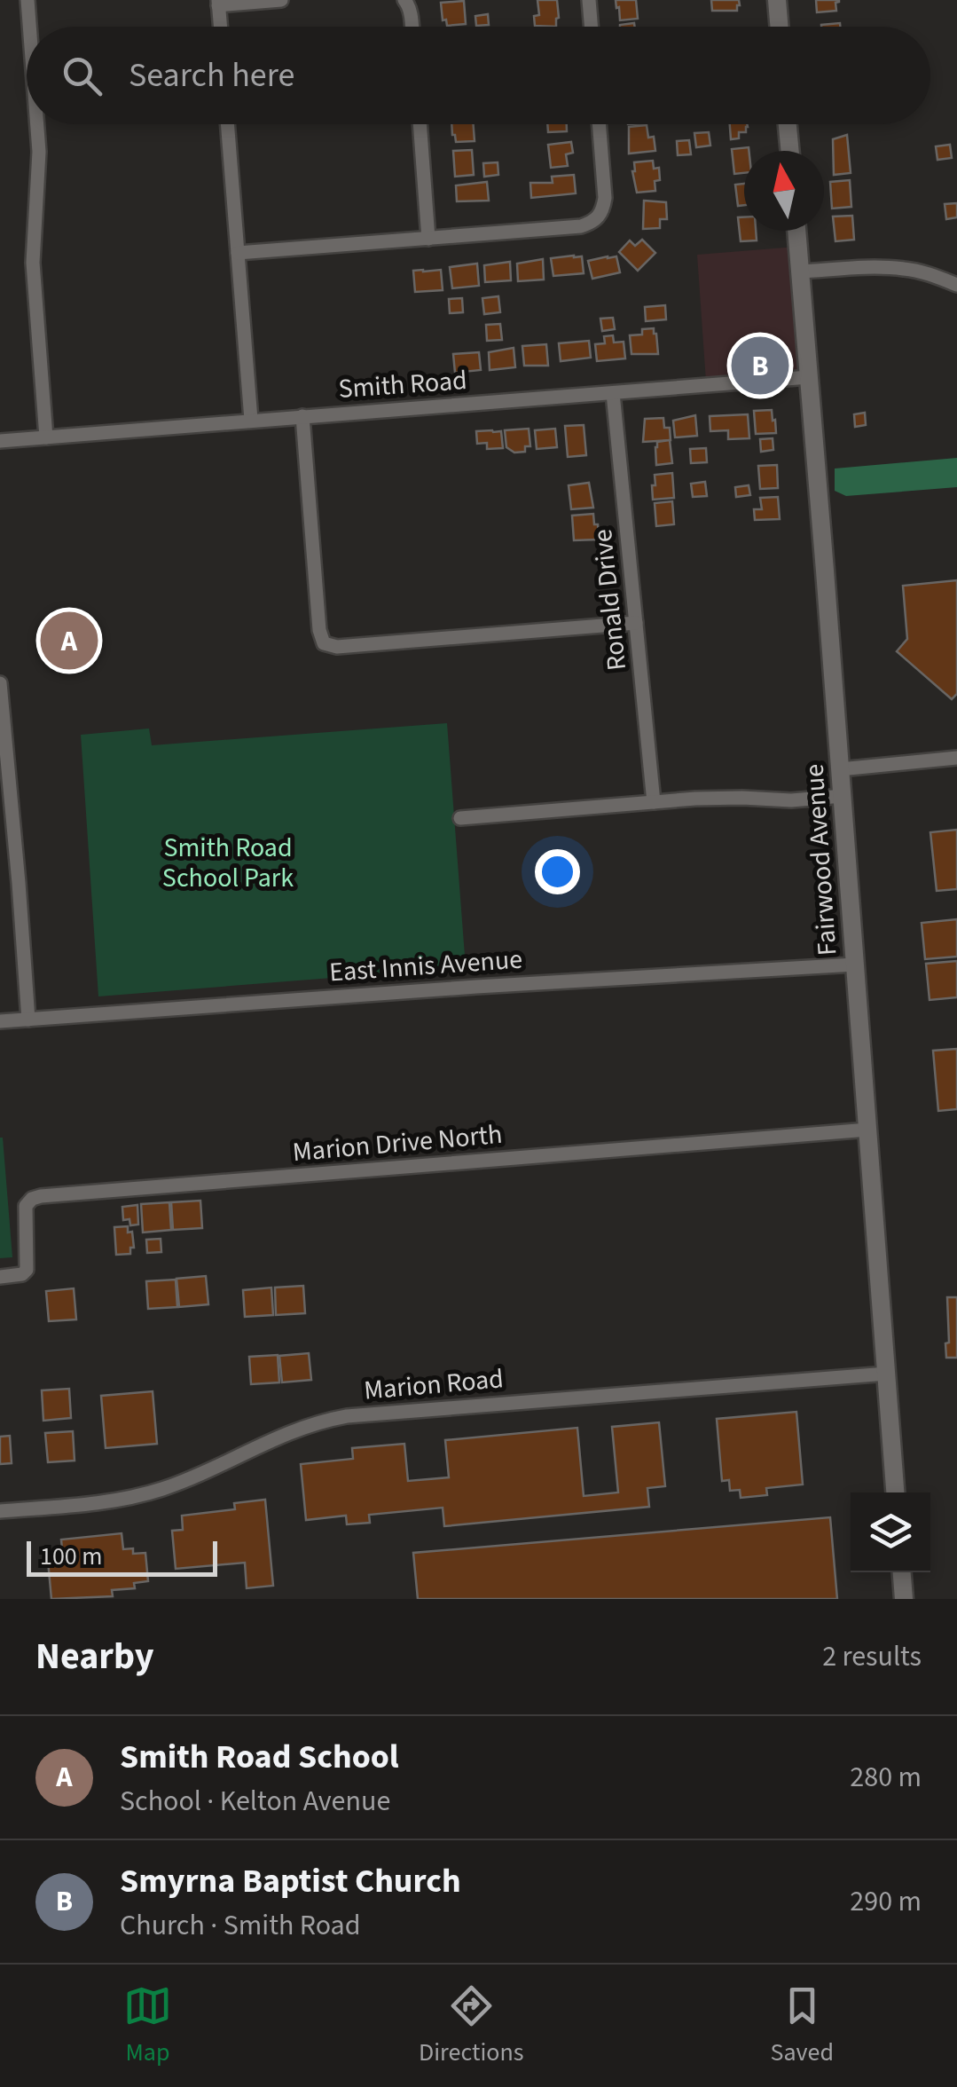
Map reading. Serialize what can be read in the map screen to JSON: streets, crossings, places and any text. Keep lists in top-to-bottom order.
{
  "streets": {
    "street": [
      "Smith Road",
      "Ronald Drive",
      "Fairwood Avenue",
      "East Innis Avenue",
      "Marion Drive North",
      "Marion Road"
    ]
  },
  "crossings": [
    ["Smith Road", "Ronald Drive"],
    ["Smith Road", "Fairwood Avenue"],
    ["Fairwood Avenue", "East Innis Avenue"],
    ["Fairwood Avenue", "Marion Drive North"],
    ["Fairwood Avenue", "Marion Road"]
  ],
  "parks": ["Smith Road School Park"],
  "scale_bar": "100 m",
  "north": "top",
  "page": {
    "search": "Search here",
    "pins": ["B", "A"],
    "scale": "100 m",
    "heading": ["Nearby", "2 results"],
    "list": [
      {
        "mark": "A",
        "name": "Smith Road School",
        "note": "School · Kelton Avenue",
        "value": "280 m"
      },
      {
        "mark": "B",
        "name": "Smyrna Baptist Church",
        "note": "Church · Smith Road",
        "value": "290 m"
      }
    ],
    "nav": ["Map", "Directions", "Saved"]
  }
}
